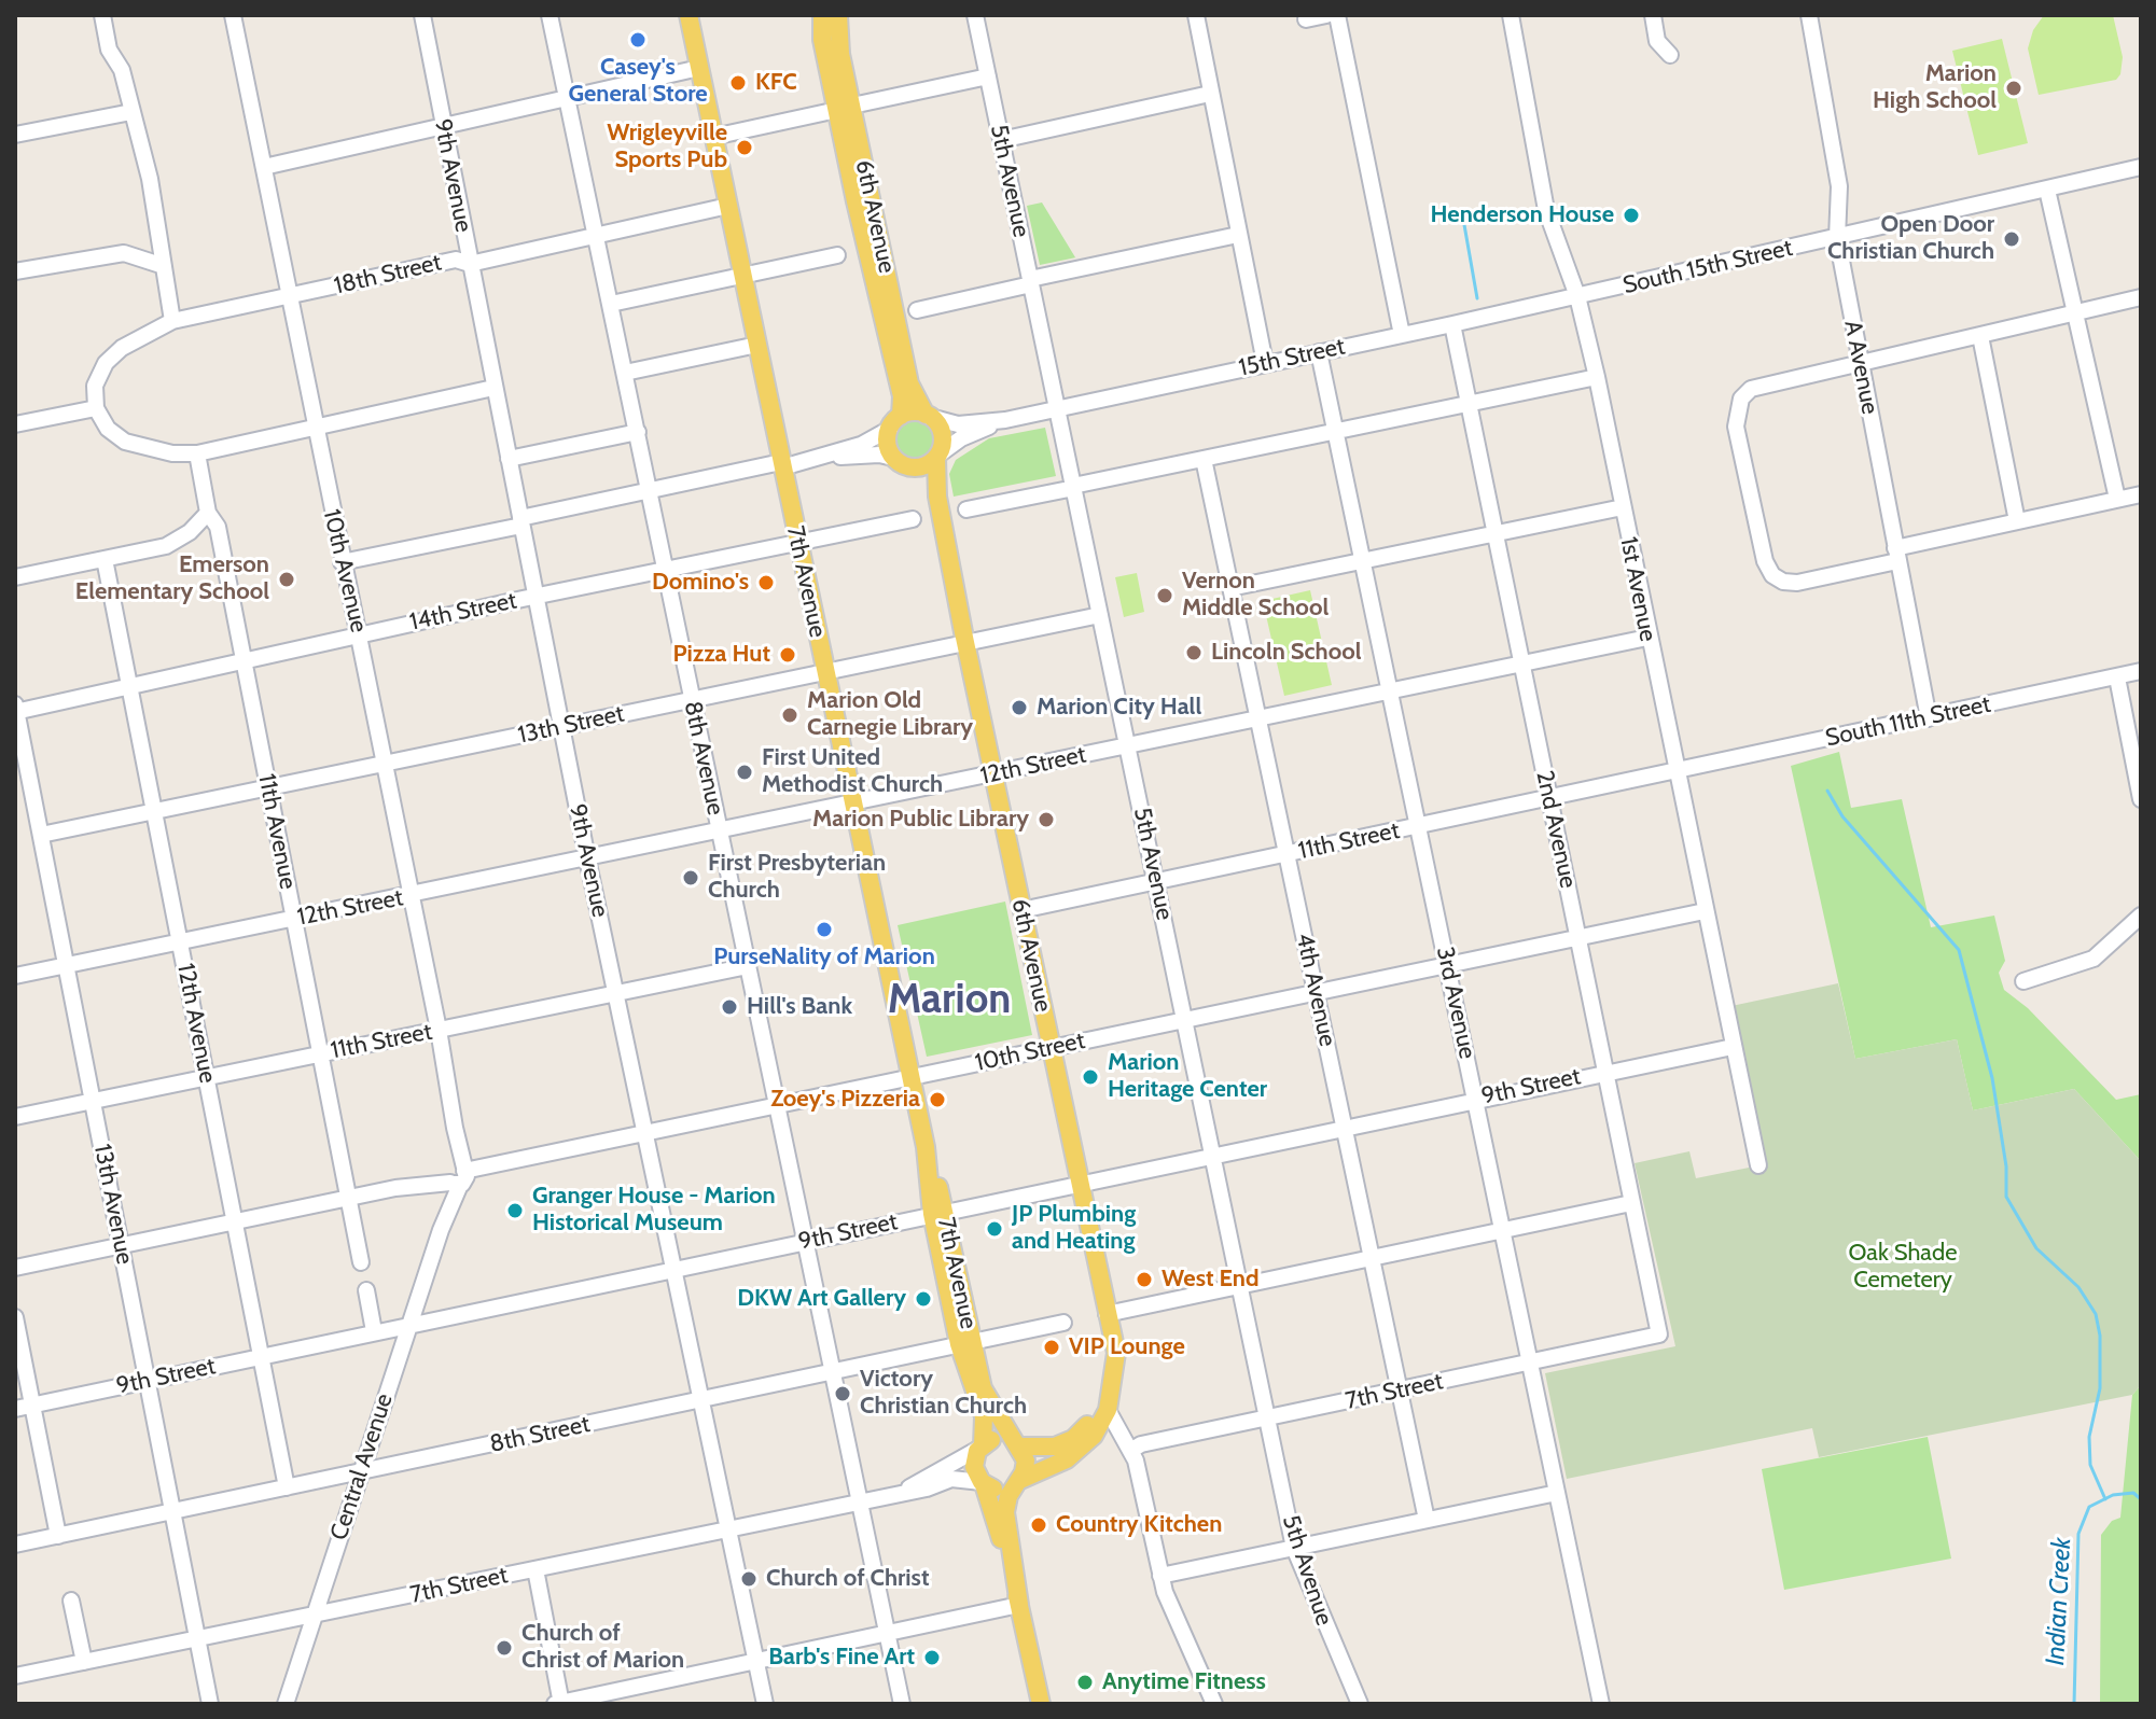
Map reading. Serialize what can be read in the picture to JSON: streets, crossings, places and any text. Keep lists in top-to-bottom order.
{
  "streets": {
    "main road": ["6th Avenue", "7th Avenue"],
    "street": [
      "9th Avenue",
      "5th Avenue",
      "South 15th Street",
      "18th Street",
      "15th Street",
      "A Avenue",
      "10th Avenue",
      "1st Avenue",
      "14th Street",
      "South 11th Street",
      "13th Street",
      "8th Avenue",
      "12th Street",
      "2nd Avenue",
      "11th Avenue",
      "11th Street",
      "4th Avenue",
      "3rd Avenue",
      "12th Avenue",
      "10th Street",
      "9th Street",
      "13th Avenue",
      "7th Street",
      "8th Street",
      "Central Avenue"
    ]
  },
  "crossings": [
    ["9th Avenue", "18th Street"],
    ["9th Avenue", "14th Street"],
    ["9th Avenue", "13th Street"],
    ["9th Avenue", "12th Street"],
    ["9th Avenue", "11th Street"],
    ["9th Avenue", "10th Street"],
    ["9th Avenue", "9th Street"],
    ["9th Avenue", "7th Street"],
    ["9th Avenue", "8th Street"],
    ["5th Avenue", "15th Street"],
    ["5th Avenue", "13th Street"],
    ["5th Avenue", "12th Street"],
    ["5th Avenue", "11th Street"],
    ["5th Avenue", "10th Street"],
    ["5th Avenue", "9th Street"],
    ["5th Avenue", "7th Street"],
    ["6th Avenue", "15th Street"],
    ["6th Avenue", "13th Street"],
    ["6th Avenue", "12th Street"],
    ["6th Avenue", "11th Street"],
    ["6th Avenue", "10th Street"],
    ["6th Avenue", "9th Street"],
    ["South 15th Street", "15th Street"],
    ["South 15th Street", "A Avenue"],
    ["South 15th Street", "1st Avenue"],
    ["18th Street", "10th Avenue"],
    ["18th Street", "7th Avenue"],
    ["18th Street", "8th Avenue"],
    ["15th Street", "1st Avenue"],
    ["15th Street", "2nd Avenue"],
    ["15th Street", "3rd Avenue"],
    ["A Avenue", "South 11th Street"],
    ["10th Avenue", "14th Street"],
    ["10th Avenue", "13th Street"],
    ["10th Avenue", "12th Street"],
    ["10th Avenue", "11th Street"],
    ["10th Avenue", "10th Street"],
    ["10th Avenue", "Central Avenue"],
    ["7th Avenue", "14th Street"],
    ["7th Avenue", "13th Street"],
    ["7th Avenue", "12th Street"],
    ["7th Avenue", "10th Street"],
    ["7th Avenue", "9th Street"],
    ["7th Avenue", "7th Street"],
    ["7th Avenue", "8th Street"],
    ["1st Avenue", "South 11th Street"],
    ["1st Avenue", "12th Street"],
    ["1st Avenue", "11th Street"],
    ["1st Avenue", "10th Street"],
    ["1st Avenue", "9th Street"],
    ["14th Street", "8th Avenue"],
    ["14th Street", "11th Avenue"],
    ["14th Street", "12th Avenue"],
    ["14th Street", "13th Avenue"],
    ["South 11th Street", "11th Street"],
    ["13th Street", "8th Avenue"],
    ["13th Street", "11th Avenue"],
    ["13th Street", "12th Avenue"],
    ["13th Street", "13th Avenue"],
    ["8th Avenue", "12th Street"],
    ["8th Avenue", "11th Street"],
    ["8th Avenue", "10th Street"],
    ["8th Avenue", "9th Street"],
    ["8th Avenue", "7th Street"],
    ["8th Avenue", "8th Street"],
    ["12th Street", "2nd Avenue"],
    ["12th Street", "11th Avenue"],
    ["12th Street", "4th Avenue"],
    ["12th Street", "3rd Avenue"],
    ["12th Street", "12th Avenue"],
    ["12th Street", "13th Avenue"],
    ["2nd Avenue", "11th Street"],
    ["2nd Avenue", "10th Street"],
    ["2nd Avenue", "9th Street"],
    ["2nd Avenue", "7th Street"],
    ["11th Avenue", "11th Street"],
    ["11th Avenue", "10th Street"],
    ["11th Street", "4th Avenue"],
    ["11th Street", "3rd Avenue"],
    ["11th Street", "12th Avenue"],
    ["11th Street", "13th Avenue"],
    ["4th Avenue", "10th Street"],
    ["4th Avenue", "9th Street"],
    ["4th Avenue", "7th Street"],
    ["3rd Avenue", "10th Street"],
    ["3rd Avenue", "9th Street"],
    ["3rd Avenue", "7th Street"],
    ["12th Avenue", "10th Street"],
    ["12th Avenue", "9th Street"],
    ["12th Avenue", "8th Street"],
    ["10th Street", "13th Avenue"],
    ["10th Street", "Central Avenue"],
    ["9th Street", "13th Avenue"],
    ["9th Street", "Central Avenue"],
    ["13th Avenue", "7th Street"],
    ["13th Avenue", "8th Street"],
    ["7th Street", "Central Avenue"],
    ["8th Street", "Central Avenue"]
  ],
  "districts": ["Marion"],
  "water": ["Indian Creek"],
  "parks": ["Oak Shade Cemetery"],
  "places": [
    "Casey's General Store",
    "KFC",
    "Marion High School",
    "Wrigleyville Sports Pub",
    "Henderson House",
    "Open Door Christian Church",
    "Emerson Elementary School",
    "Domino's",
    "Vernon Middle School",
    "Lincoln School",
    "Pizza Hut",
    "Marion City Hall",
    "Marion Old Carnegie Library",
    "First United Methodist Church",
    "Marion Public Library",
    "First Presbyterian Church",
    "PurseNality of Marion",
    "Hill's Bank",
    "Marion Heritage Center",
    "Zoey's Pizzeria",
    "Granger House - Marion Historical Museum",
    "JP Plumbing and Heating",
    "West End",
    "DKW Art Gallery",
    "VIP Lounge",
    "Victory Christian Church",
    "Country Kitchen",
    "Church of Christ",
    "Church of Christ of Marion",
    "Barb's Fine Art",
    "Anytime Fitness"
  ]
}
